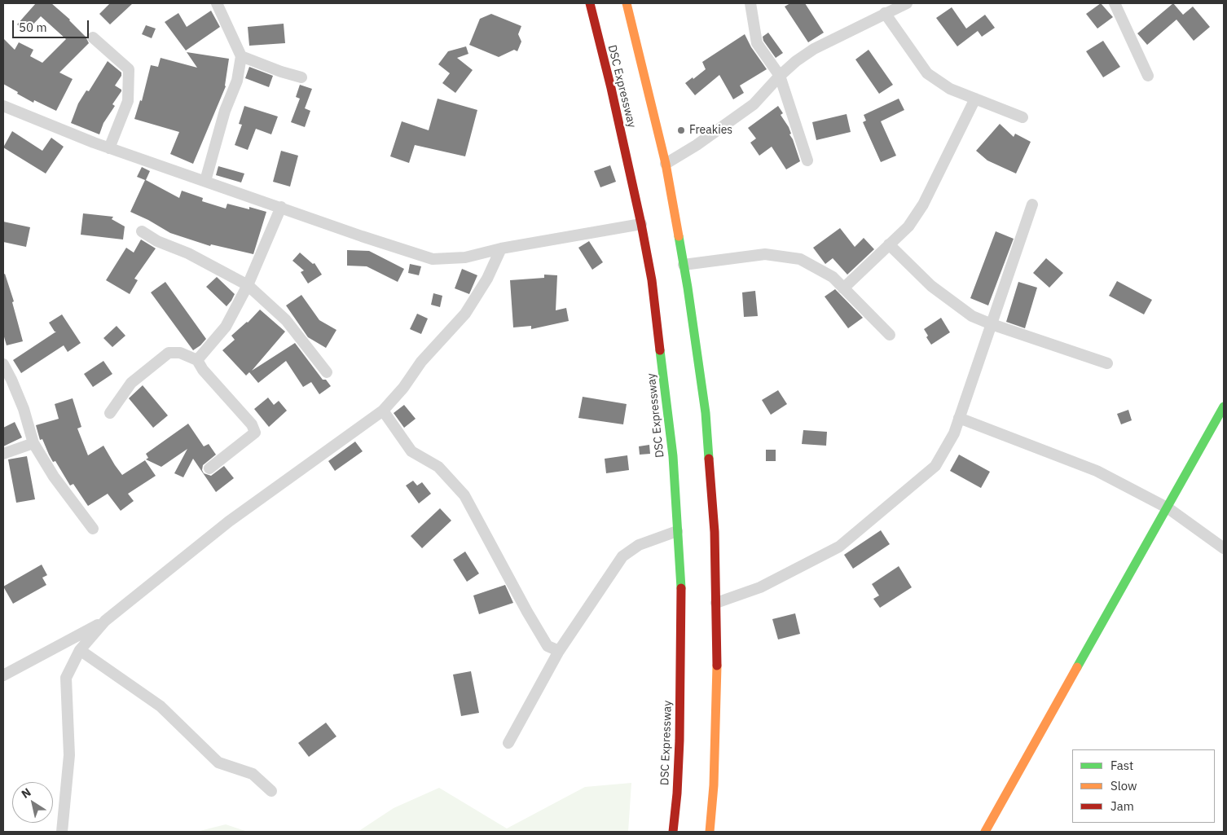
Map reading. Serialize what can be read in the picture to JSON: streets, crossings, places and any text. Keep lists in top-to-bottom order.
{
  "streets": {
    "main road": ["DSC Expressway"]
  },
  "places": ["Freakies"],
  "legend": ["Fast", "Slow", "Jam"],
  "scale_bar": "50 m",
  "north": "top left"
}
